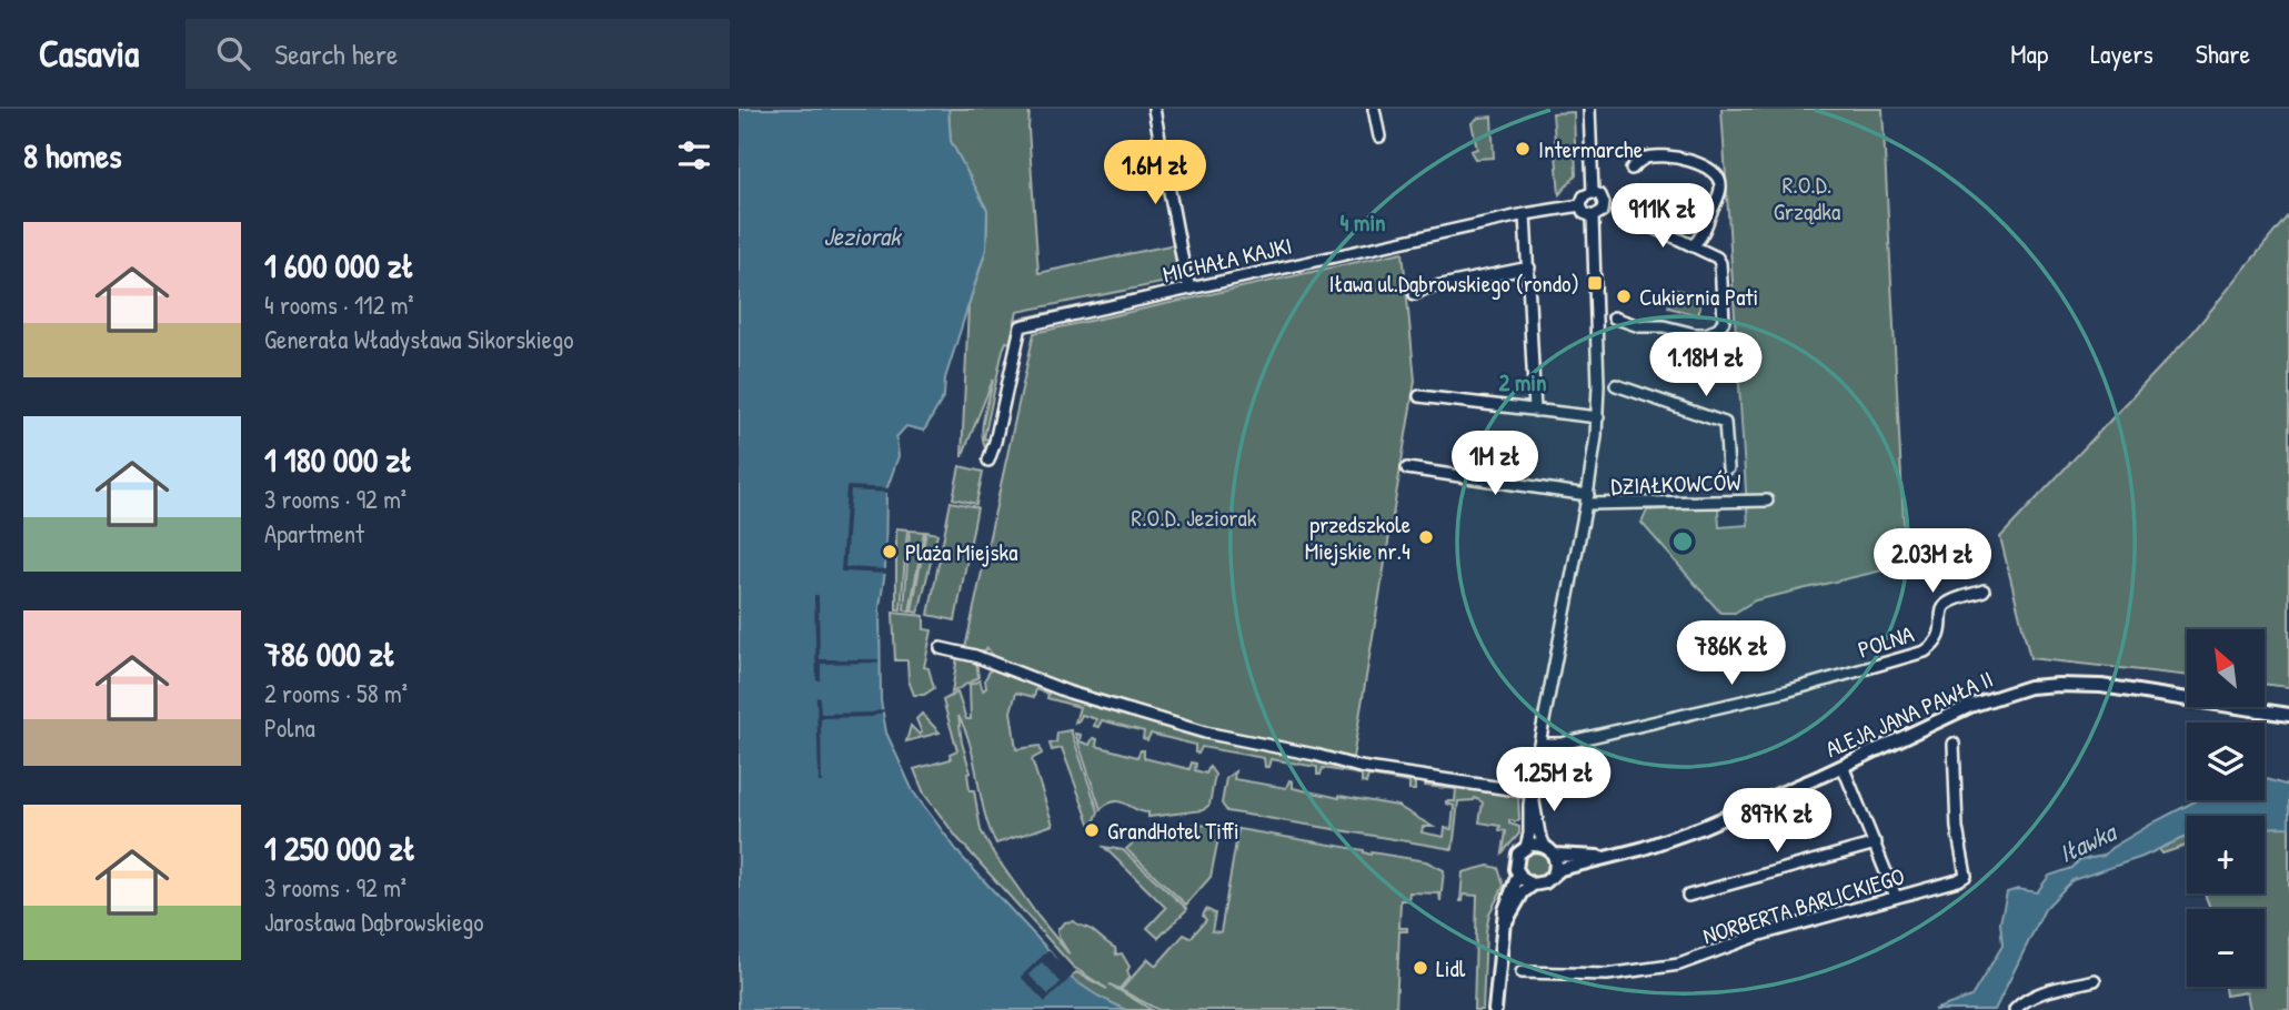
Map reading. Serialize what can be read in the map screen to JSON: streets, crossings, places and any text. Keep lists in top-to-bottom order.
{
  "streets": {
    "main road": ["ALEJA JANA PAWŁA II"],
    "street": [
      "MICHAŁA KAJKI",
      "DZIAŁKOWCÓW",
      "POLNA",
      "NORBERTA BARLICKIEGO"
    ]
  },
  "water": ["Jeziorak", "Iławka"],
  "parks": ["R.O.D. Grządka", "R.O.D. Jeziorak"],
  "places": {
    "other": [
      "Intermarche",
      "Cukiernia Pati",
      "przedszkole Miejskie nr.4",
      "Plaża Miejska",
      "GrandHotel Tiffi",
      "Lidl"
    ],
    "transit": ["Iława ul.Dąbrowskiego (rondo)"]
  },
  "north": "top left",
  "page": {
    "header": "Casavia",
    "search": "Search here",
    "nav": ["Map", "Layers", "Share"],
    "heading": "8 homes",
    "price": [
      "1.6M zł",
      "911K zł",
      "1.18M zł",
      "1M zł",
      "2.03M zł",
      "786K zł",
      "1.25M zł",
      "897K zł"
    ],
    "list": [
      {
        "name": "1 600 000 zł",
        "note": "4 rooms · 112 m² · Generała Władysława Sikorskiego"
      },
      {
        "name": "1 180 000 zł",
        "note": "3 rooms · 92 m² · Apartment"
      },
      {
        "name": "786 000 zł",
        "note": "2 rooms · 58 m² · Polna"
      },
      {
        "name": "1 250 000 zł",
        "note": "3 rooms · 92 m² · Jarosława Dąbrowskiego"
      }
    ],
    "map_buttons": ["+", "−"]
  },
  "rings": ["4 min", "2 min"]
}
